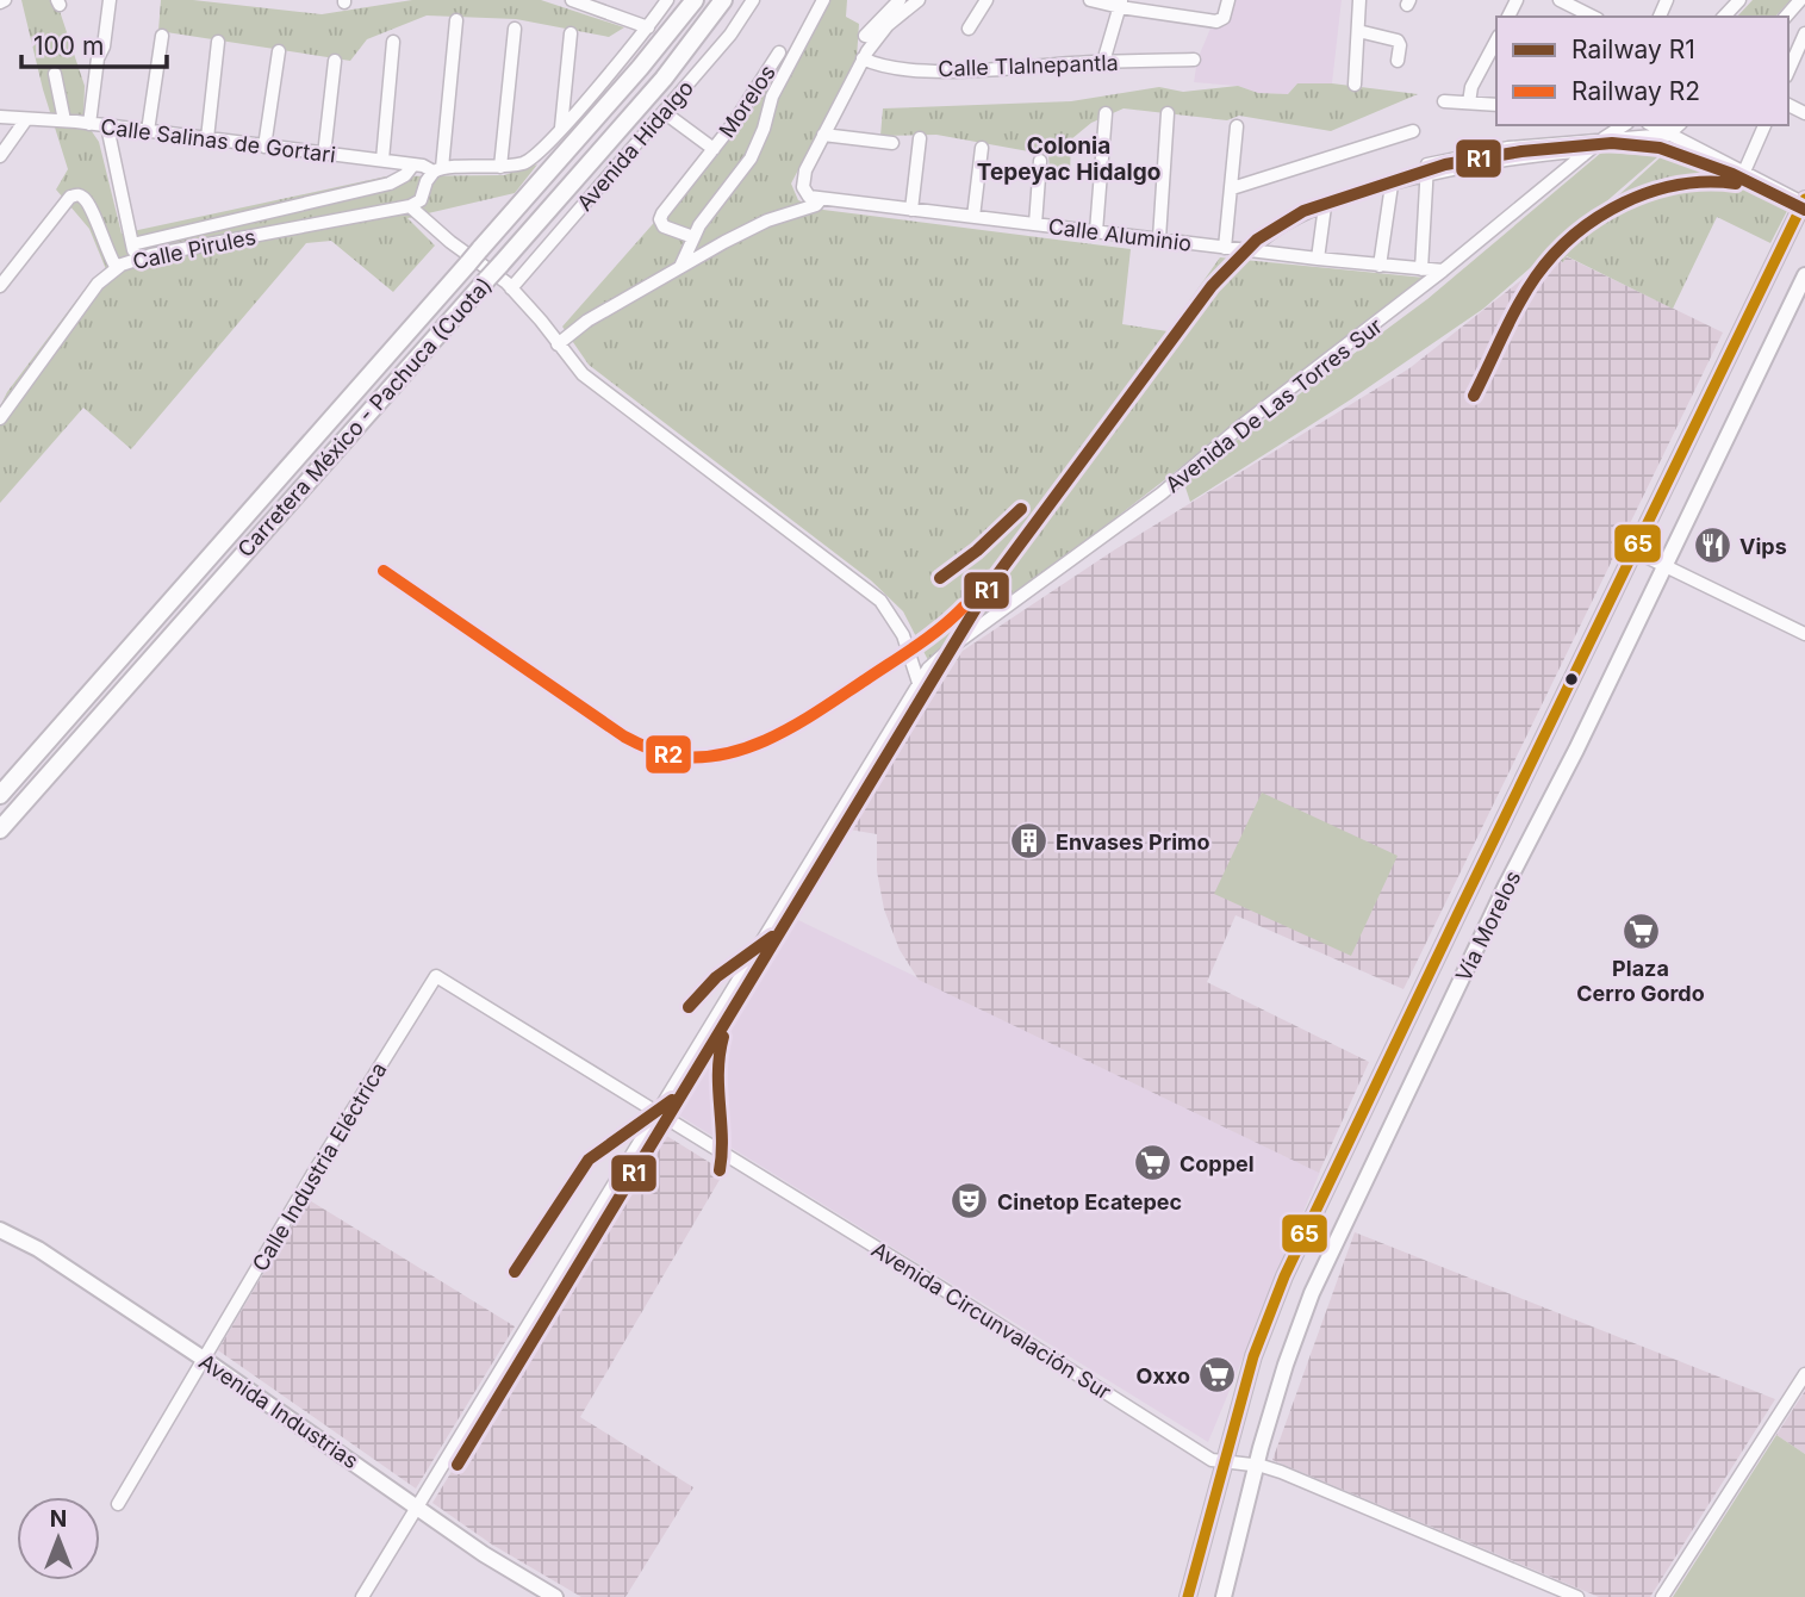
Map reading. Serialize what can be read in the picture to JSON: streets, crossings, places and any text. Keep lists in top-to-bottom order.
{
  "streets": {
    "highway": ["Carretera México - Pachuca (Cuota)"],
    "main road": ["Vía Morelos", "Avenida Industrias"],
    "street": [
      "Calle Tlalnepantla",
      "Morelos",
      "Calle Salinas de Gortari",
      "Avenida Hidalgo",
      "Calle Aluminio",
      "Calle Pirules",
      "Avenida De Las Torres Sur",
      "Calle Industria Eléctrica",
      "Avenida Circunvalación Sur"
    ]
  },
  "crossings": [
    ["Morelos", "Avenida Hidalgo"],
    ["Calle Salinas de Gortari", "Calle Pirules"],
    ["Calle Aluminio", "Avenida De Las Torres Sur"],
    ["Avenida De Las Torres Sur", "Avenida Circunvalación Sur"],
    ["Avenida De Las Torres Sur", "Avenida Industrias"],
    ["Vía Morelos", "Avenida Circunvalación Sur"],
    ["Calle Industria Eléctrica", "Avenida Circunvalación Sur"],
    ["Calle Industria Eléctrica", "Avenida Industrias"]
  ],
  "districts": ["Colonia Tepeyac Hidalgo"],
  "places": {
    "restaurant": ["Vips"],
    "building": ["Envases Primo"],
    "supermarket": ["Plaza Cerro Gordo", "Coppel", "Oxxo"],
    "theatre": ["Cinetop Ecatepec"]
  },
  "lines": ["rail line R1", "transit line 65", "rail line R2"],
  "legend": ["Railway R1", "Railway R2"],
  "scale_bar": "100 m",
  "north": "top"
}
